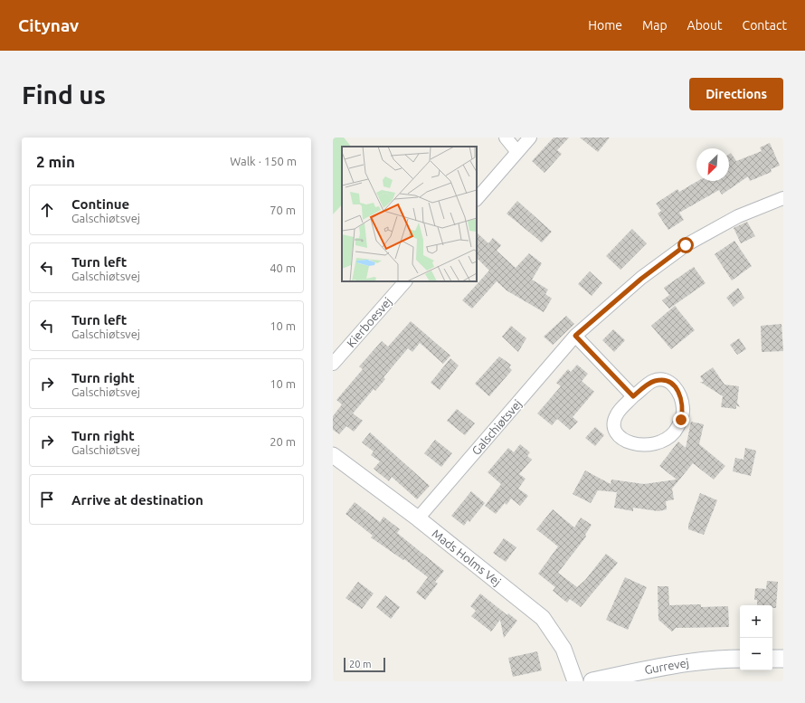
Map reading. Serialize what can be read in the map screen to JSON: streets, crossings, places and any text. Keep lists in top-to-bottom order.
{
  "streets": {
    "main road": ["Gurrevej"],
    "street": ["Kierboesvej", "Galschiøtsvej", "Mads Holms Vej"]
  },
  "crossings": [
    ["Galschiøtsvej", "Mads Holms Vej"]
  ],
  "scale_bar": "20 m",
  "north": "bottom left",
  "page": {
    "header": "Citynav",
    "nav": [
      "Home",
      "Map",
      "About",
      "Contact"
    ],
    "buttons": "Directions",
    "title": "Find us",
    "heading": ["2 min", "Walk · 150 m"],
    "list": [
      ["Continue", "Galschiøtsvej", "70 m"],
      ["Turn left", "Galschiøtsvej", "40 m"],
      ["Turn left", "Galschiøtsvej", "10 m"],
      ["Turn right", "Galschiøtsvej", "10 m"],
      ["Turn right", "Galschiøtsvej", "20 m"],
      "Arrive at destination"
    ],
    "map_buttons": ["+", "−"],
    "scale": "20 m"
  }
}
